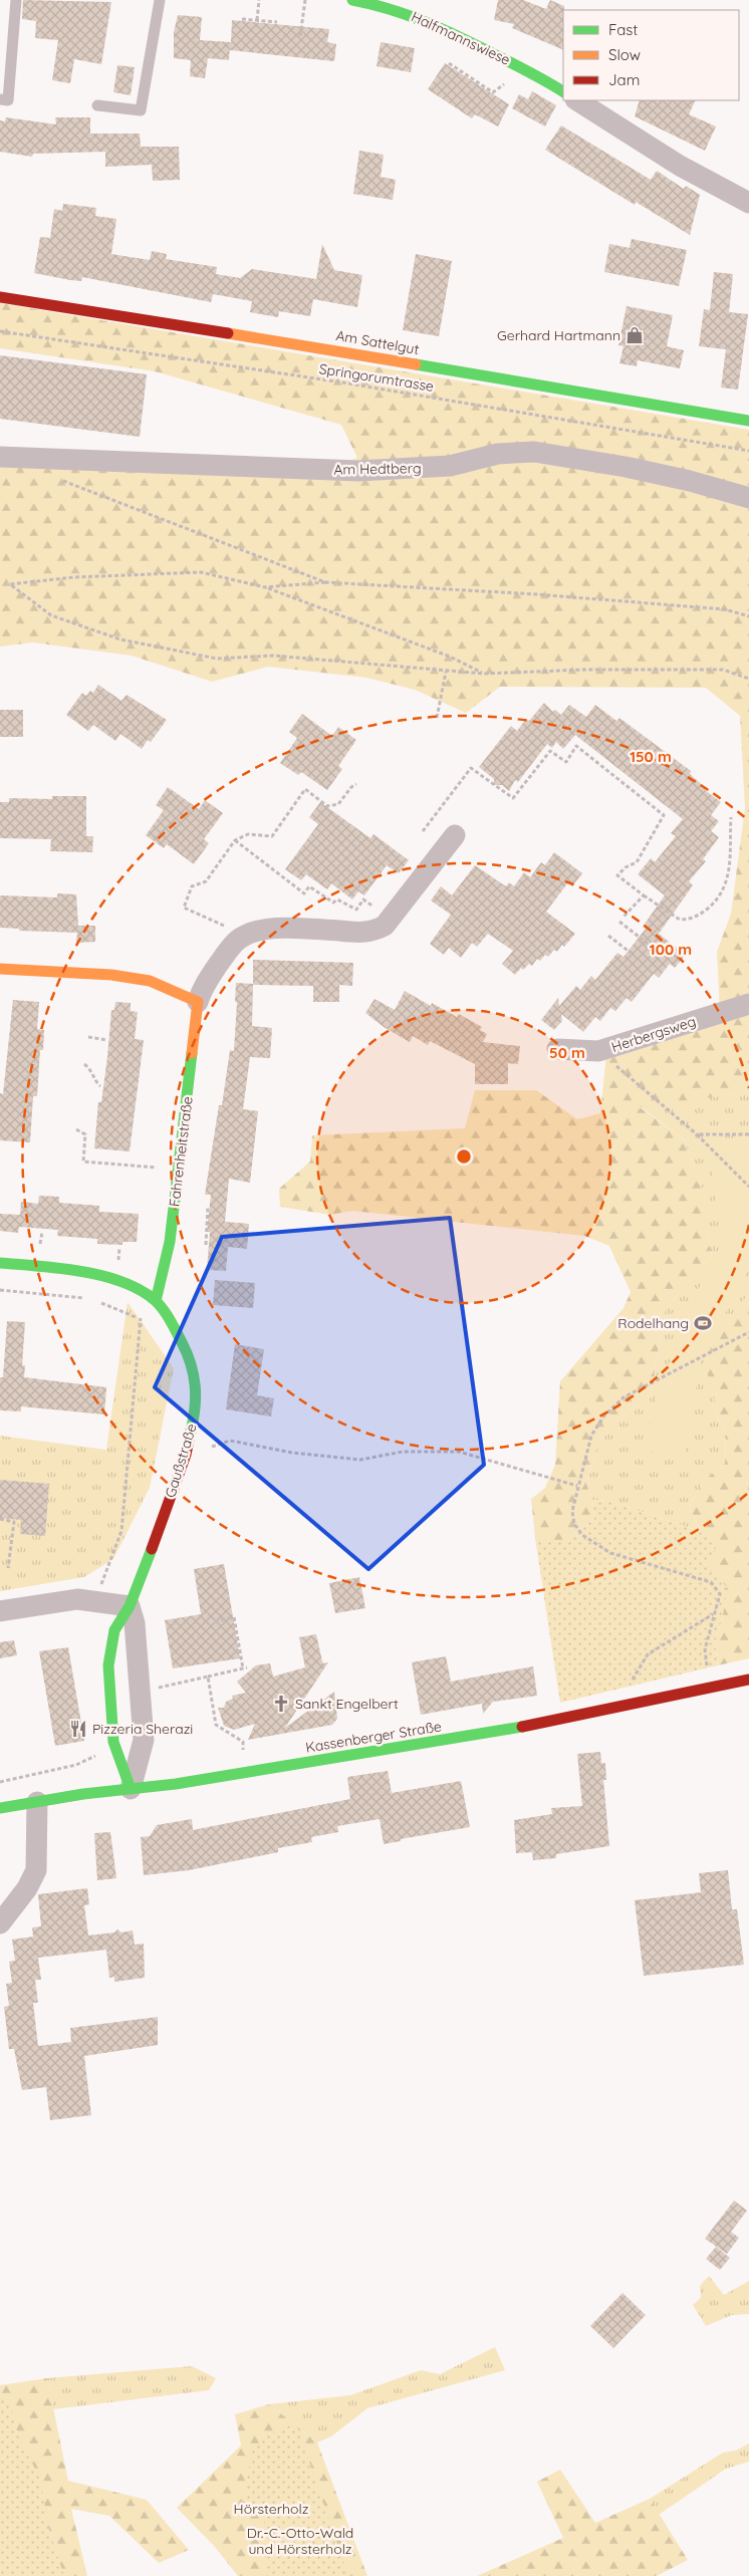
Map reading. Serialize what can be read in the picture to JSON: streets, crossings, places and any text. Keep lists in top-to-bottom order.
{
  "streets": {
    "street": [
      "Halfmannswiese",
      "Am Sattelgut",
      "Am Hedtberg",
      "Herbergsweg",
      "Fahrenheitstraße",
      "Gaußstraße",
      "Kassenberger Straße"
    ],
    "path": ["Springorumtrasse"]
  },
  "crossings": [
    ["Fahrenheitstraße", "Gaußstraße"],
    ["Gaußstraße", "Kassenberger Straße"]
  ],
  "parks": ["Hörsterholz", "Dr.-C.-Otto-Wald und Hörsterholz"],
  "places": {
    "shop": ["Gerhard Hartmann"],
    "sports": ["Rodelhang"],
    "church": ["Sankt Engelbert"],
    "restaurant": ["Pizzeria Sherazi"]
  },
  "legend": ["Fast", "Slow", "Jam"],
  "rings": ["150 m", "100 m", "50 m"]
}
